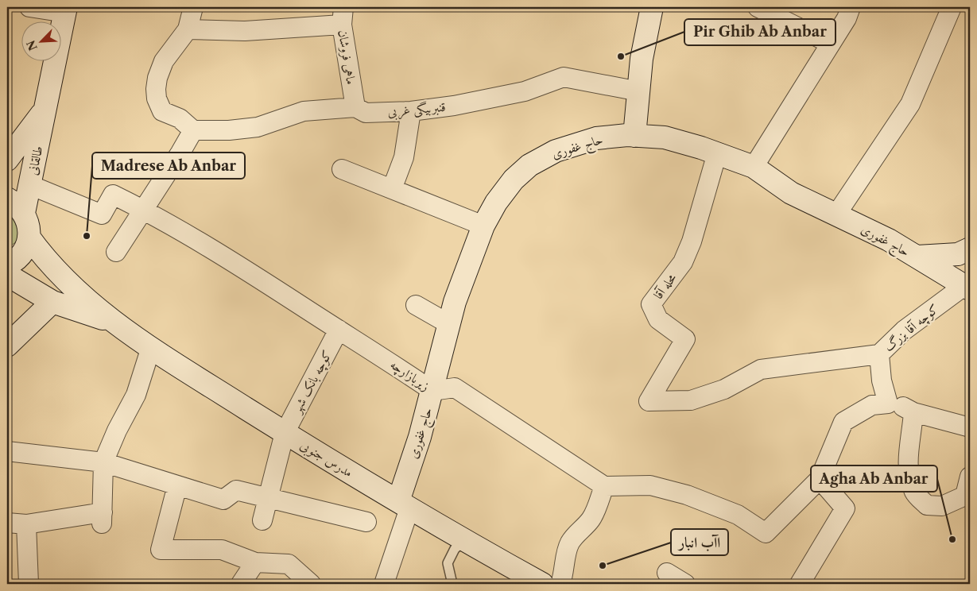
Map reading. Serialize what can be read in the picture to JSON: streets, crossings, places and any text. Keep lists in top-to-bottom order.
{
  "streets": {
    "main road": ["حاج غفوری", "طالقانی", "مدرس جنوبی"],
    "street": [
      "ماهی فروشان",
      "قنبربیگی غربی",
      "محله آقا",
      "کوچه آقا بزرگ",
      "زیربازارچه",
      "کوچه بانک شهر"
    ]
  },
  "crossings": [
    ["ماهی فروشان", "قنبربیگی غربی"],
    ["حاج غفوری", "محله آقا"],
    ["حاج غفوری", "کوچه آقا بزرگ"],
    ["حاج غفوری", "زیربازارچه"],
    ["حاج غفوری", "مدرس جنوبی"],
    ["طالقانی", "زیربازارچه"],
    ["محله آقا", "کوچه آقا بزرگ"],
    ["زیربازارچه", "کوچه بانک شهر"],
    ["کوچه بانک شهر", "مدرس جنوبی"]
  ],
  "places": [
    "Pir Ghib Ab Anbar",
    "Madrese Ab Anbar",
    "Agha Ab Anbar",
    "اآب انبار"
  ],
  "north": "bottom left"
}
